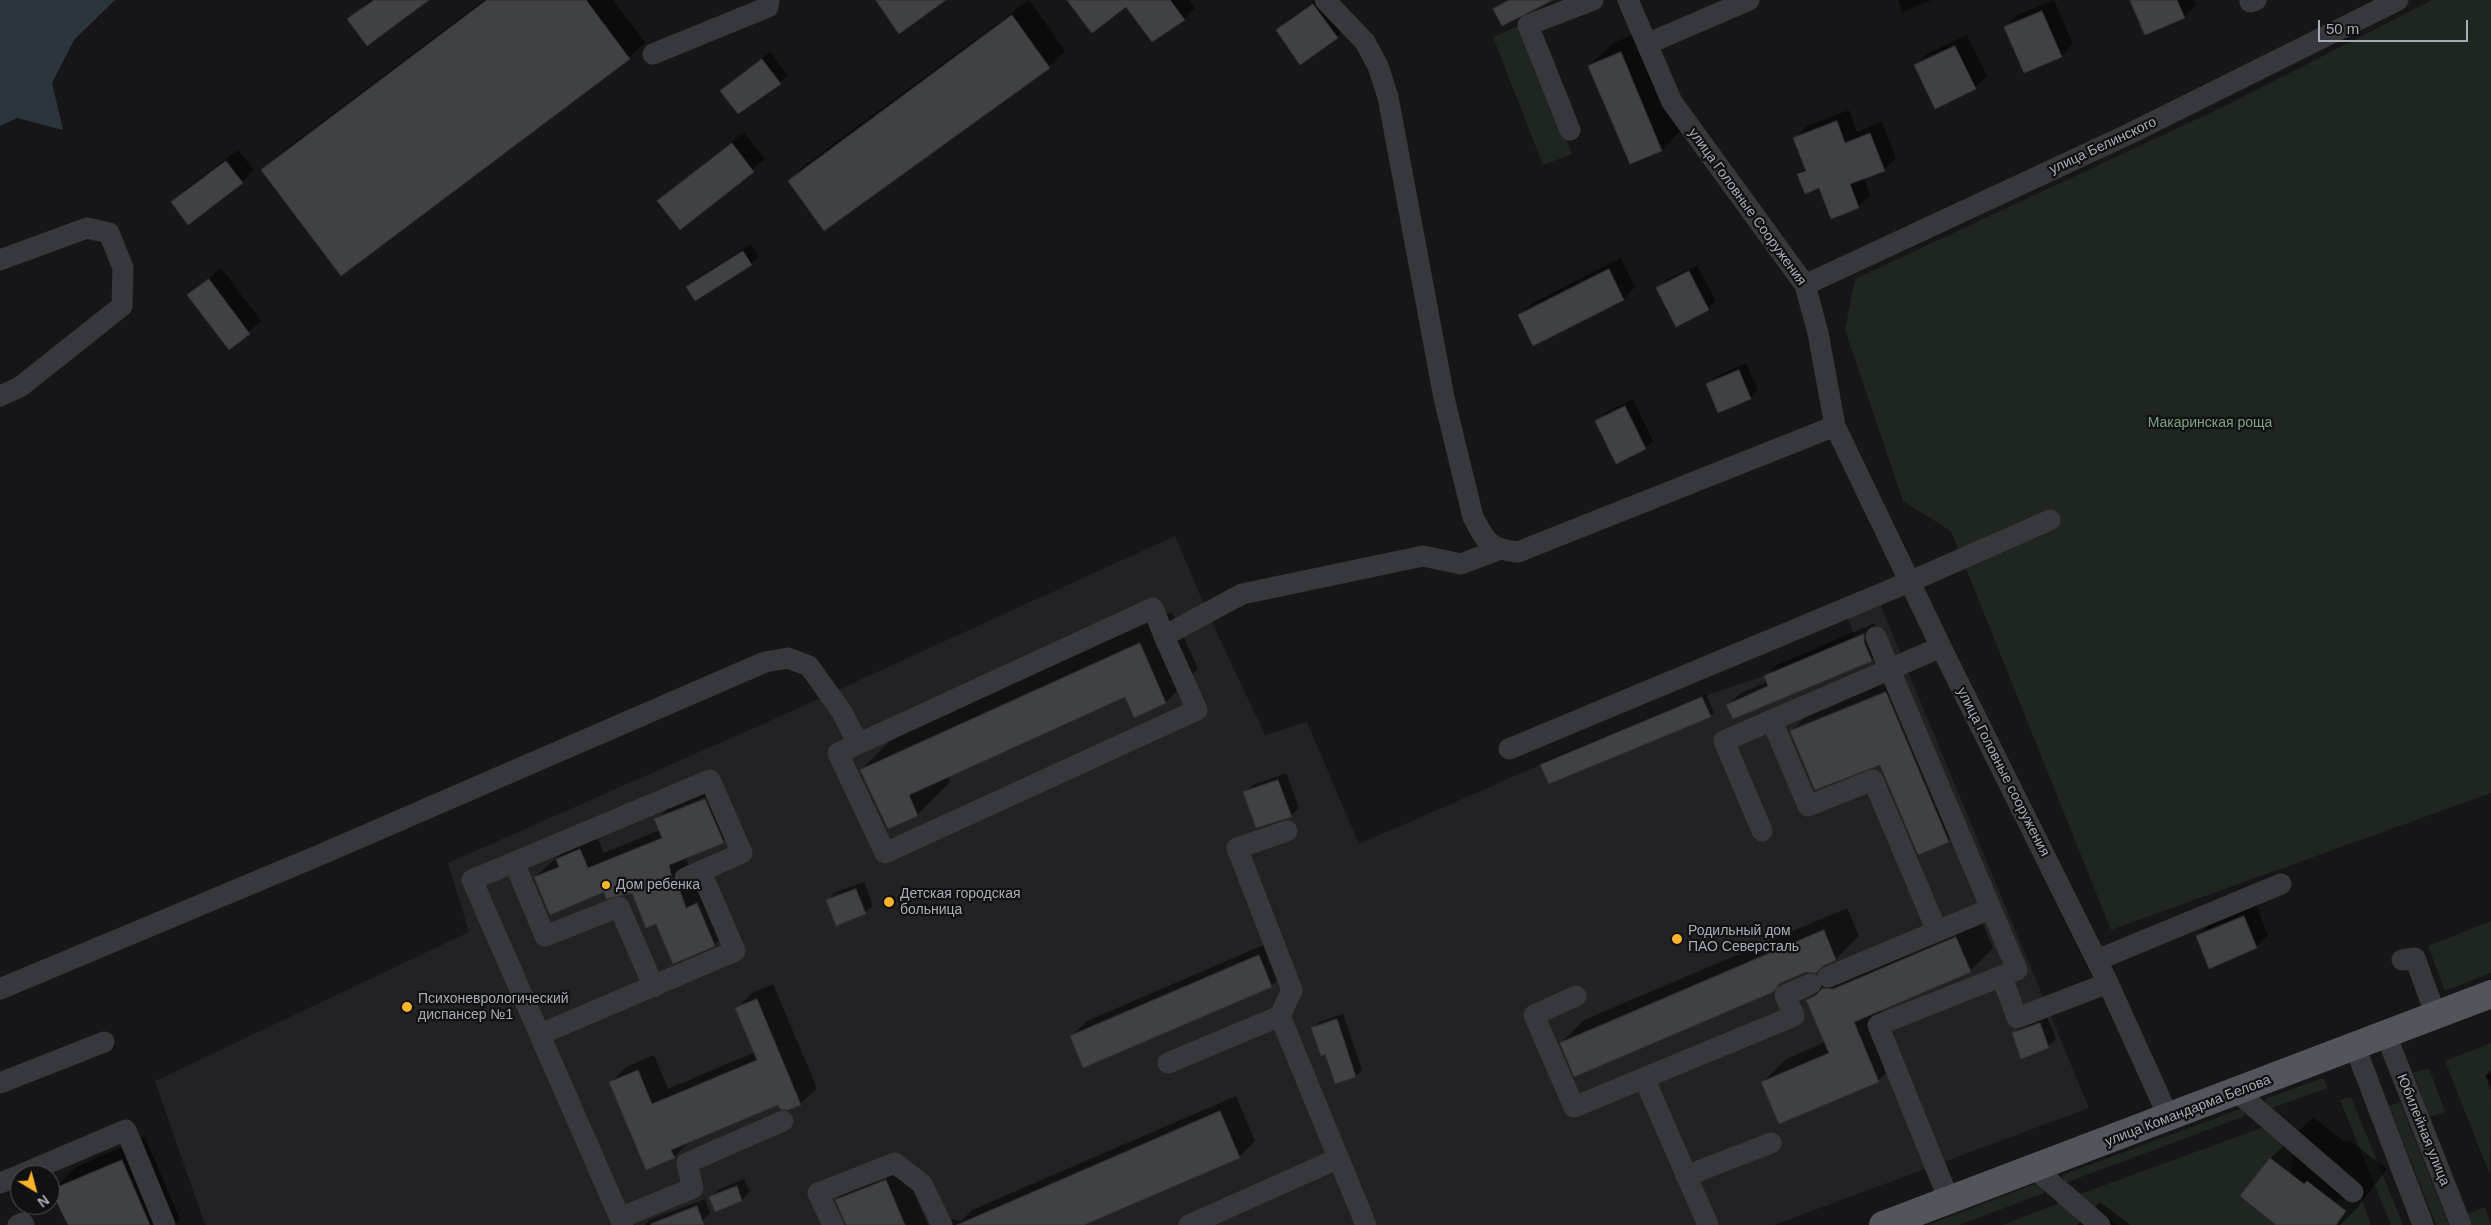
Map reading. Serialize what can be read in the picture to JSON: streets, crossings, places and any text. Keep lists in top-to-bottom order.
{
  "streets": {
    "main road": ["улица Командарма Белова"],
    "street": [
      "улица Белинского",
      "улица Головные Сооружения",
      "улица Головные сооружения",
      "Юбилейная улица"
    ]
  },
  "crossings": [
    ["улица Белинского", "улица Головные Сооружения"],
    ["улица Головные Сооружения", "улица Головные сооружения"],
    ["улица Головные сооружения", "улица Командарма Белова"],
    ["улица Командарма Белова", "Юбилейная улица"]
  ],
  "parks": ["Макаринская роща"],
  "places": [
    "Дом ребенка",
    "Детская городская больница",
    "Родильный дом ПАО Северсталь",
    "Психоневрологический диспансер №1"
  ],
  "scale_bar": "50 m",
  "north": "bottom right"
}
